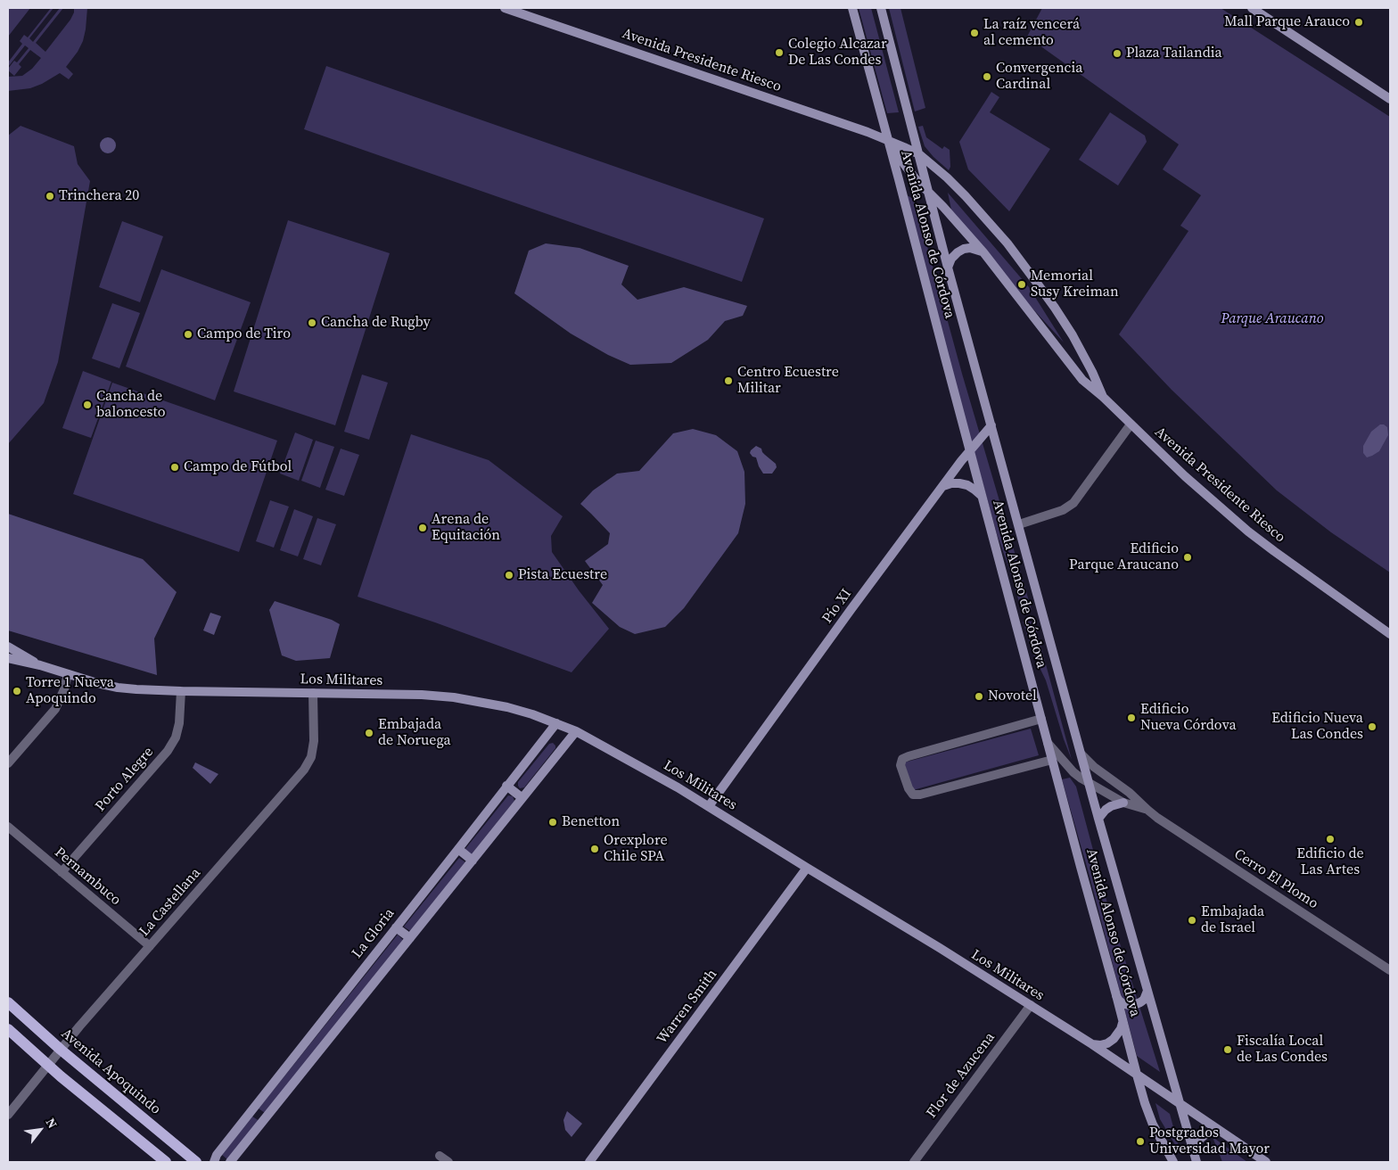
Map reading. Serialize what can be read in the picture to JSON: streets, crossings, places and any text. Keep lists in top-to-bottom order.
{
  "streets": {
    "main road": [
      "Avenida Presidente Riesco",
      "Avenida Alonso de Córdova",
      "Pío XI",
      "Los Militares",
      "La Gloria",
      "Warren Smith",
      "Avenida Apoquindo"
    ],
    "street": [
      "Porto Alegre",
      "Pernambuco",
      "Cerro El Plomo",
      "La Castellana",
      "Flor de Azucena"
    ]
  },
  "crossings": [
    ["Avenida Presidente Riesco", "Avenida Alonso de Córdova"],
    ["Avenida Alonso de Córdova", "Pío XI"],
    ["Avenida Alonso de Córdova", "Los Militares"],
    ["Avenida Alonso de Córdova", "Cerro El Plomo"],
    ["Pío XI", "Los Militares"],
    ["Los Militares", "Porto Alegre"],
    ["Los Militares", "La Castellana"],
    ["Los Militares", "La Gloria"],
    ["Los Militares", "Warren Smith"],
    ["Los Militares", "Flor de Azucena"],
    ["Porto Alegre", "Pernambuco"],
    ["Pernambuco", "La Castellana"],
    ["La Castellana", "Avenida Apoquindo"]
  ],
  "parks": ["Parque Araucano"],
  "places": [
    "Mall Parque Arauco",
    "La raíz vencerá al cemento",
    "Colegio Alcazar De Las Condes",
    "Plaza Tailandia",
    "Convergencia Cardinal",
    "Trinchera 20",
    "Memorial Susy Kreiman",
    "Cancha de Rugby",
    "Campo de Tiro",
    "Centro Ecuestre Militar",
    "Cancha de baloncesto",
    "Campo de Fútbol",
    "Arena de Equitación",
    "Edificio Parque Araucano",
    "Pista Ecuestre",
    "Torre 1 Nueva Apoquindo",
    "Novotel",
    "Edificio Nueva Córdova",
    "Edificio Nueva Las Condes",
    "Embajada de Noruega",
    "Benetton",
    "Edificio de Las Artes",
    "Orexplore Chile SPA",
    "Embajada de Israel",
    "Fiscalía Local de Las Condes",
    "Postgrados Universidad Mayor"
  ],
  "north": "top right"
}
